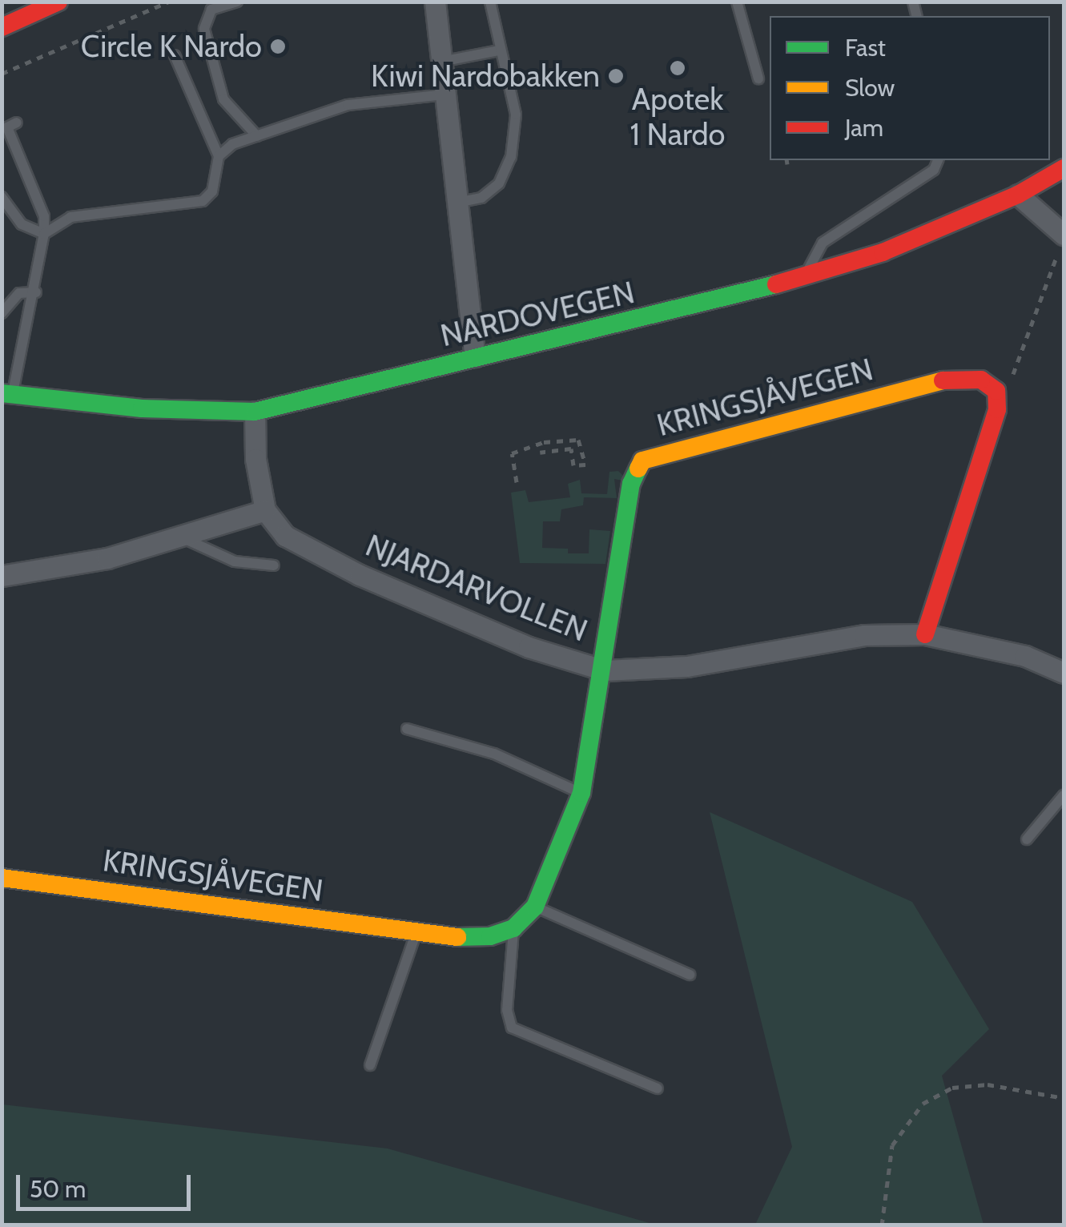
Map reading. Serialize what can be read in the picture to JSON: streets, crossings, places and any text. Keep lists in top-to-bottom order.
{
  "streets": {
    "street": ["NARDOVEGEN", "KRINGSJÅVEGEN", "NJARDARVOLLEN"]
  },
  "crossings": [
    ["KRINGSJÅVEGEN", "NJARDARVOLLEN"]
  ],
  "places": ["Circle K Nardo", "Apotek 1 Nardo", "Kiwi Nardobakken"],
  "legend": ["Fast", "Slow", "Jam"],
  "scale_bar": "50 m"
}
